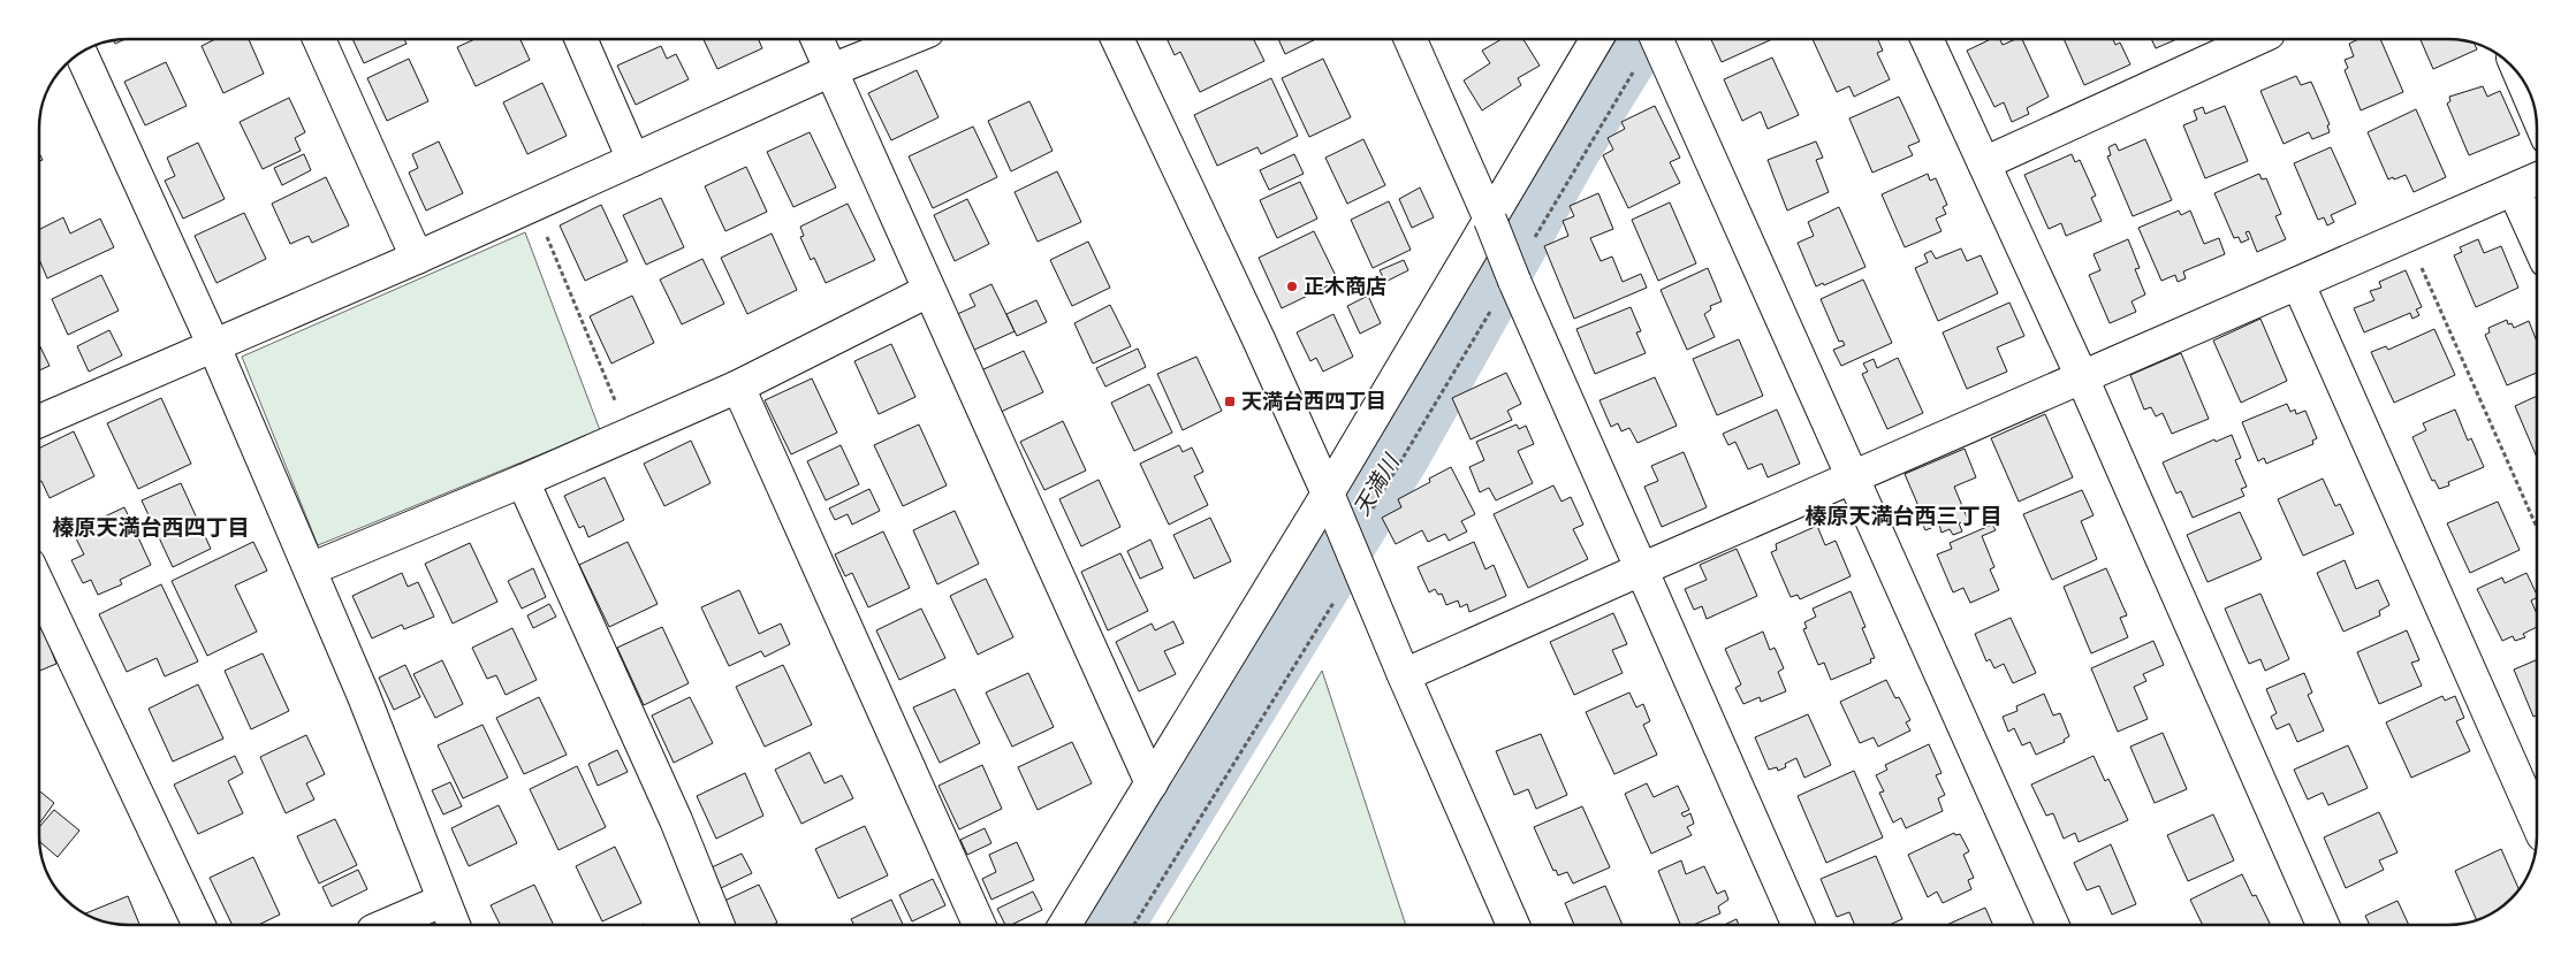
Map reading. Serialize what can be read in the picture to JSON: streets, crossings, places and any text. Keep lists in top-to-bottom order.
{
  "districts": ["榛原天満台西三丁目", "榛原天満台西四丁目"],
  "water": ["天満川"],
  "places": {
    "other": ["正木商店"],
    "transit": ["天満台西四丁目"]
  }
}
